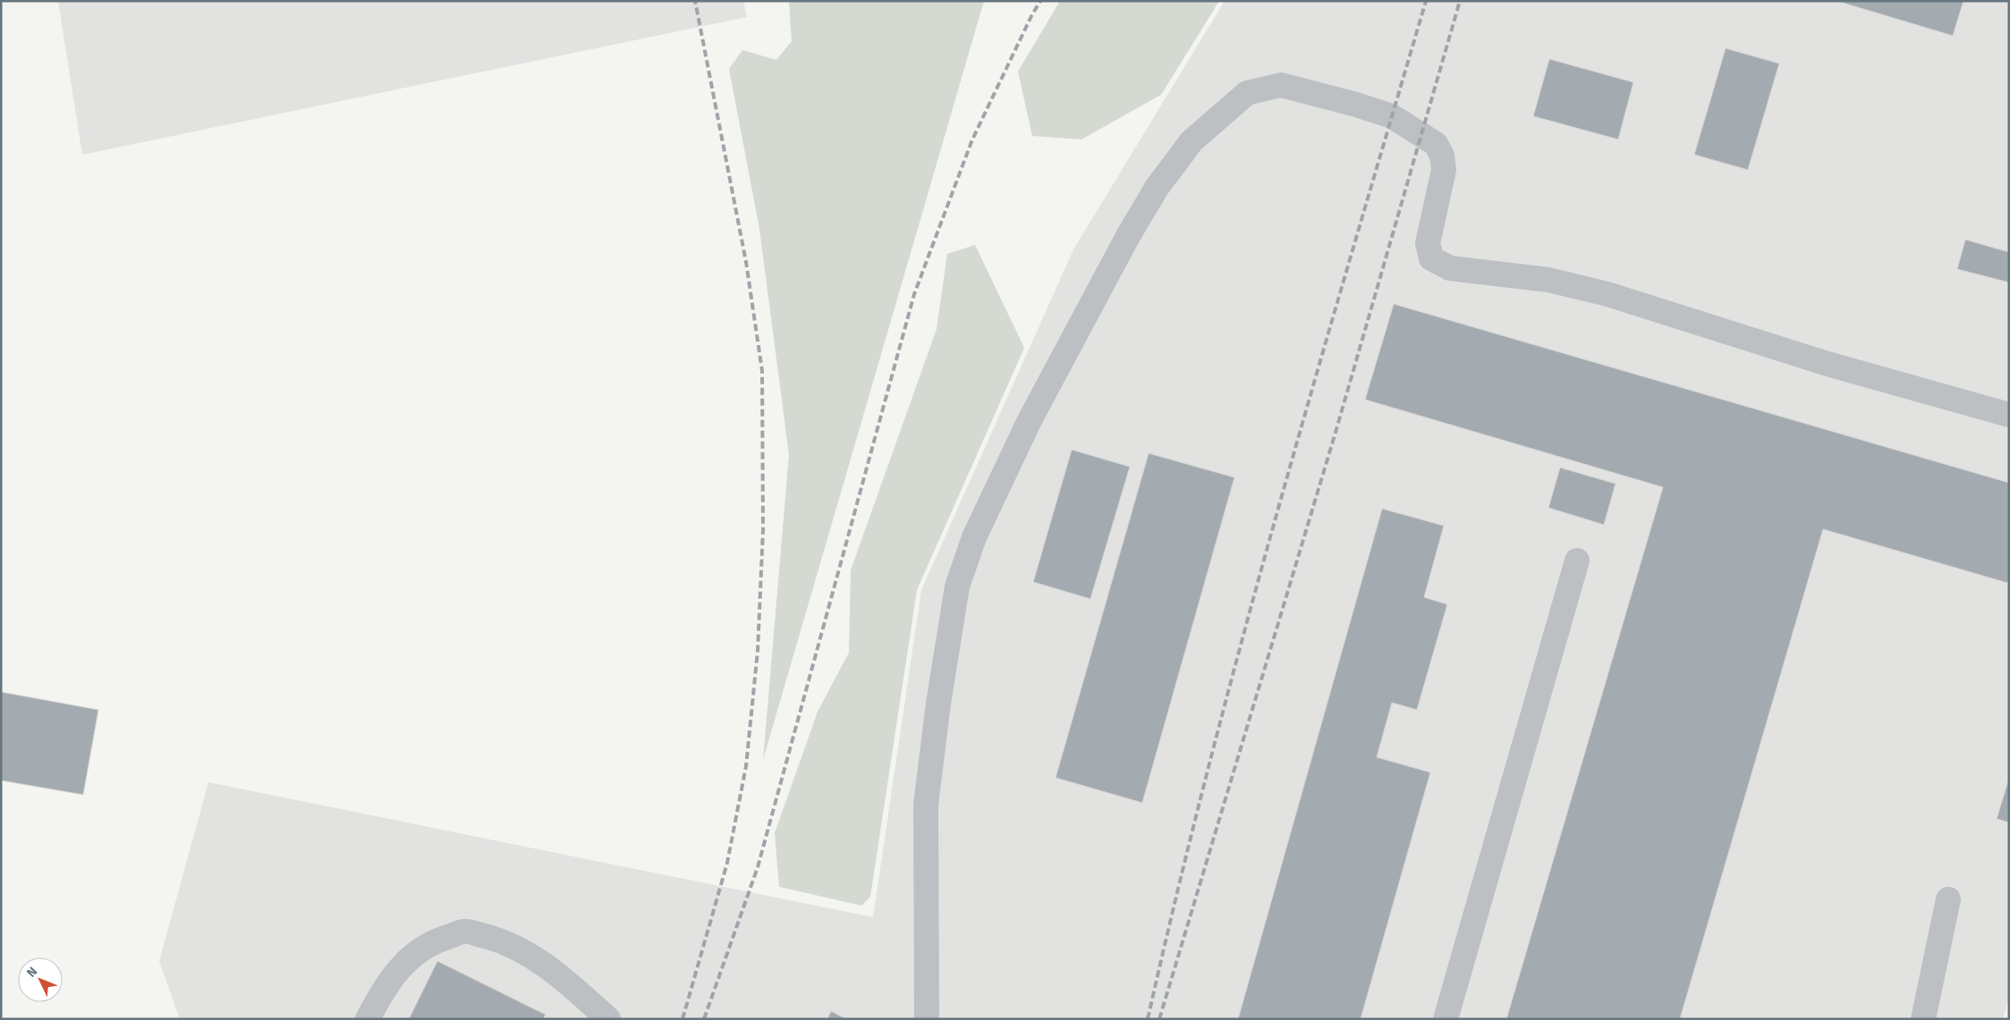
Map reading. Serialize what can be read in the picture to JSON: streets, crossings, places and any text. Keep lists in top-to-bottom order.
{
  "north": "top left"
}
